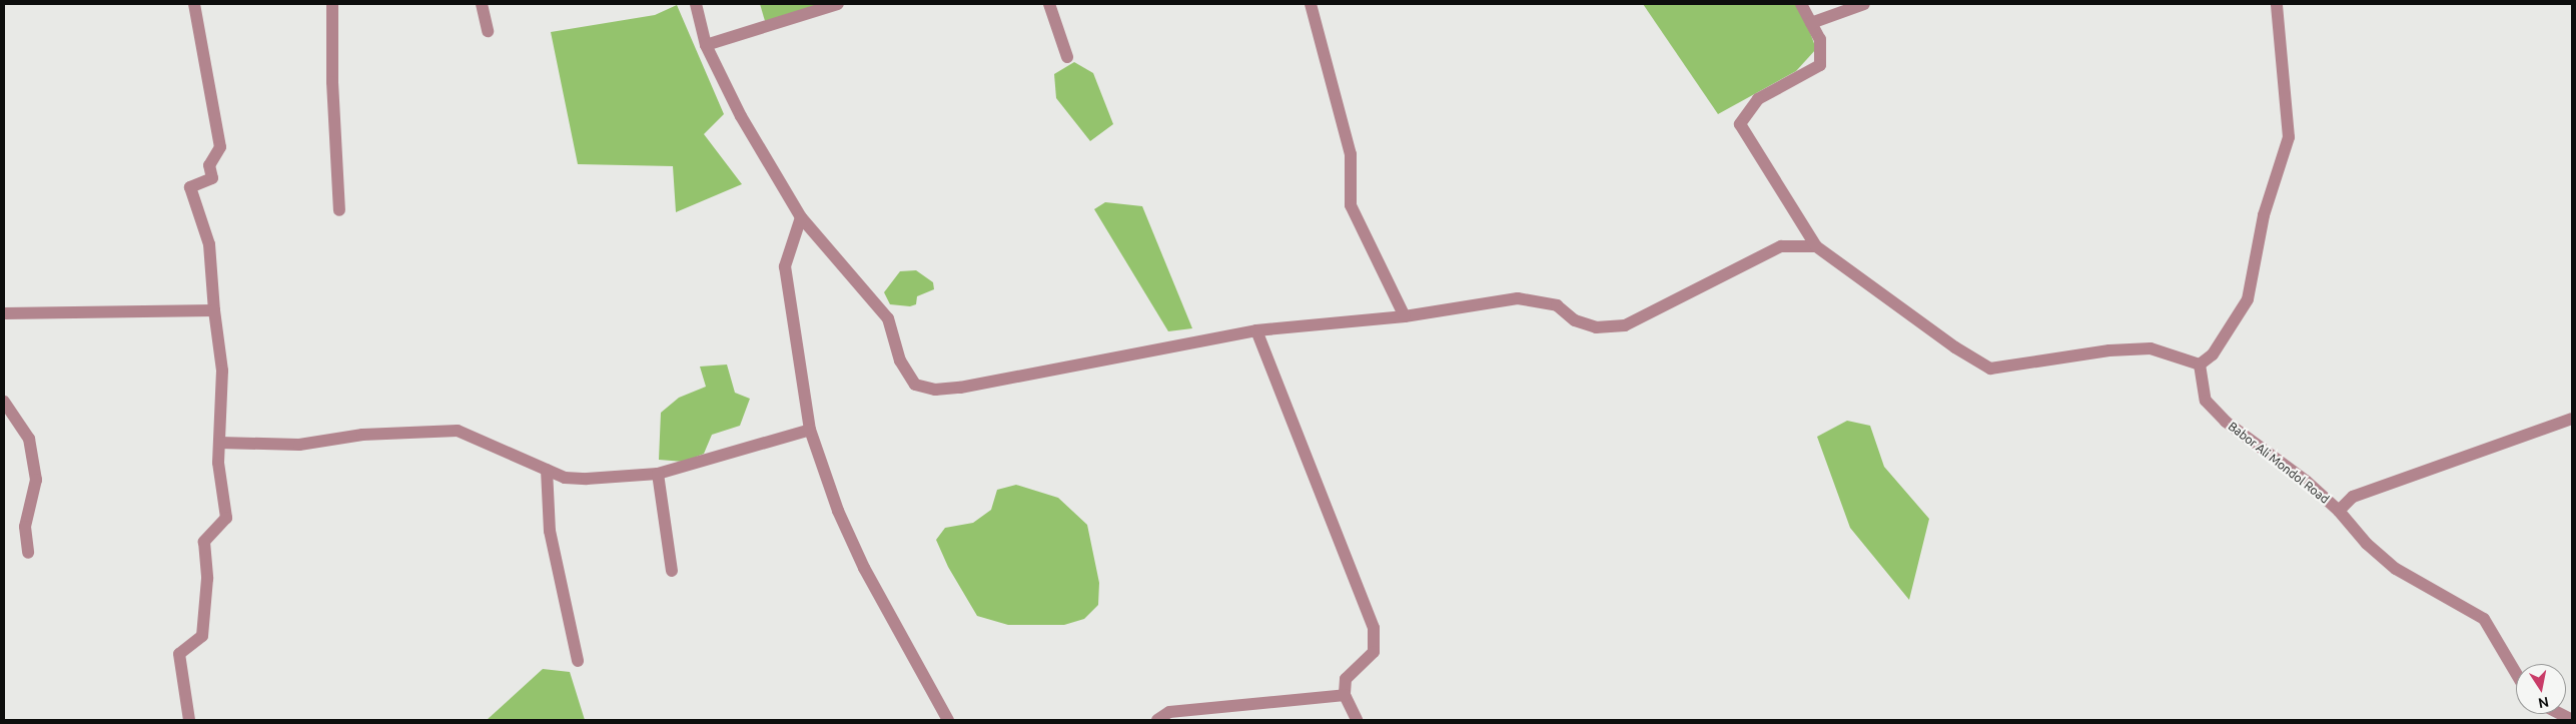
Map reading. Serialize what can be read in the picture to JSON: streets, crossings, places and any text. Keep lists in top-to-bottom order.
{
  "streets": {
    "street": ["Babor Ali Mondol Road"]
  },
  "north": "bottom"
}
